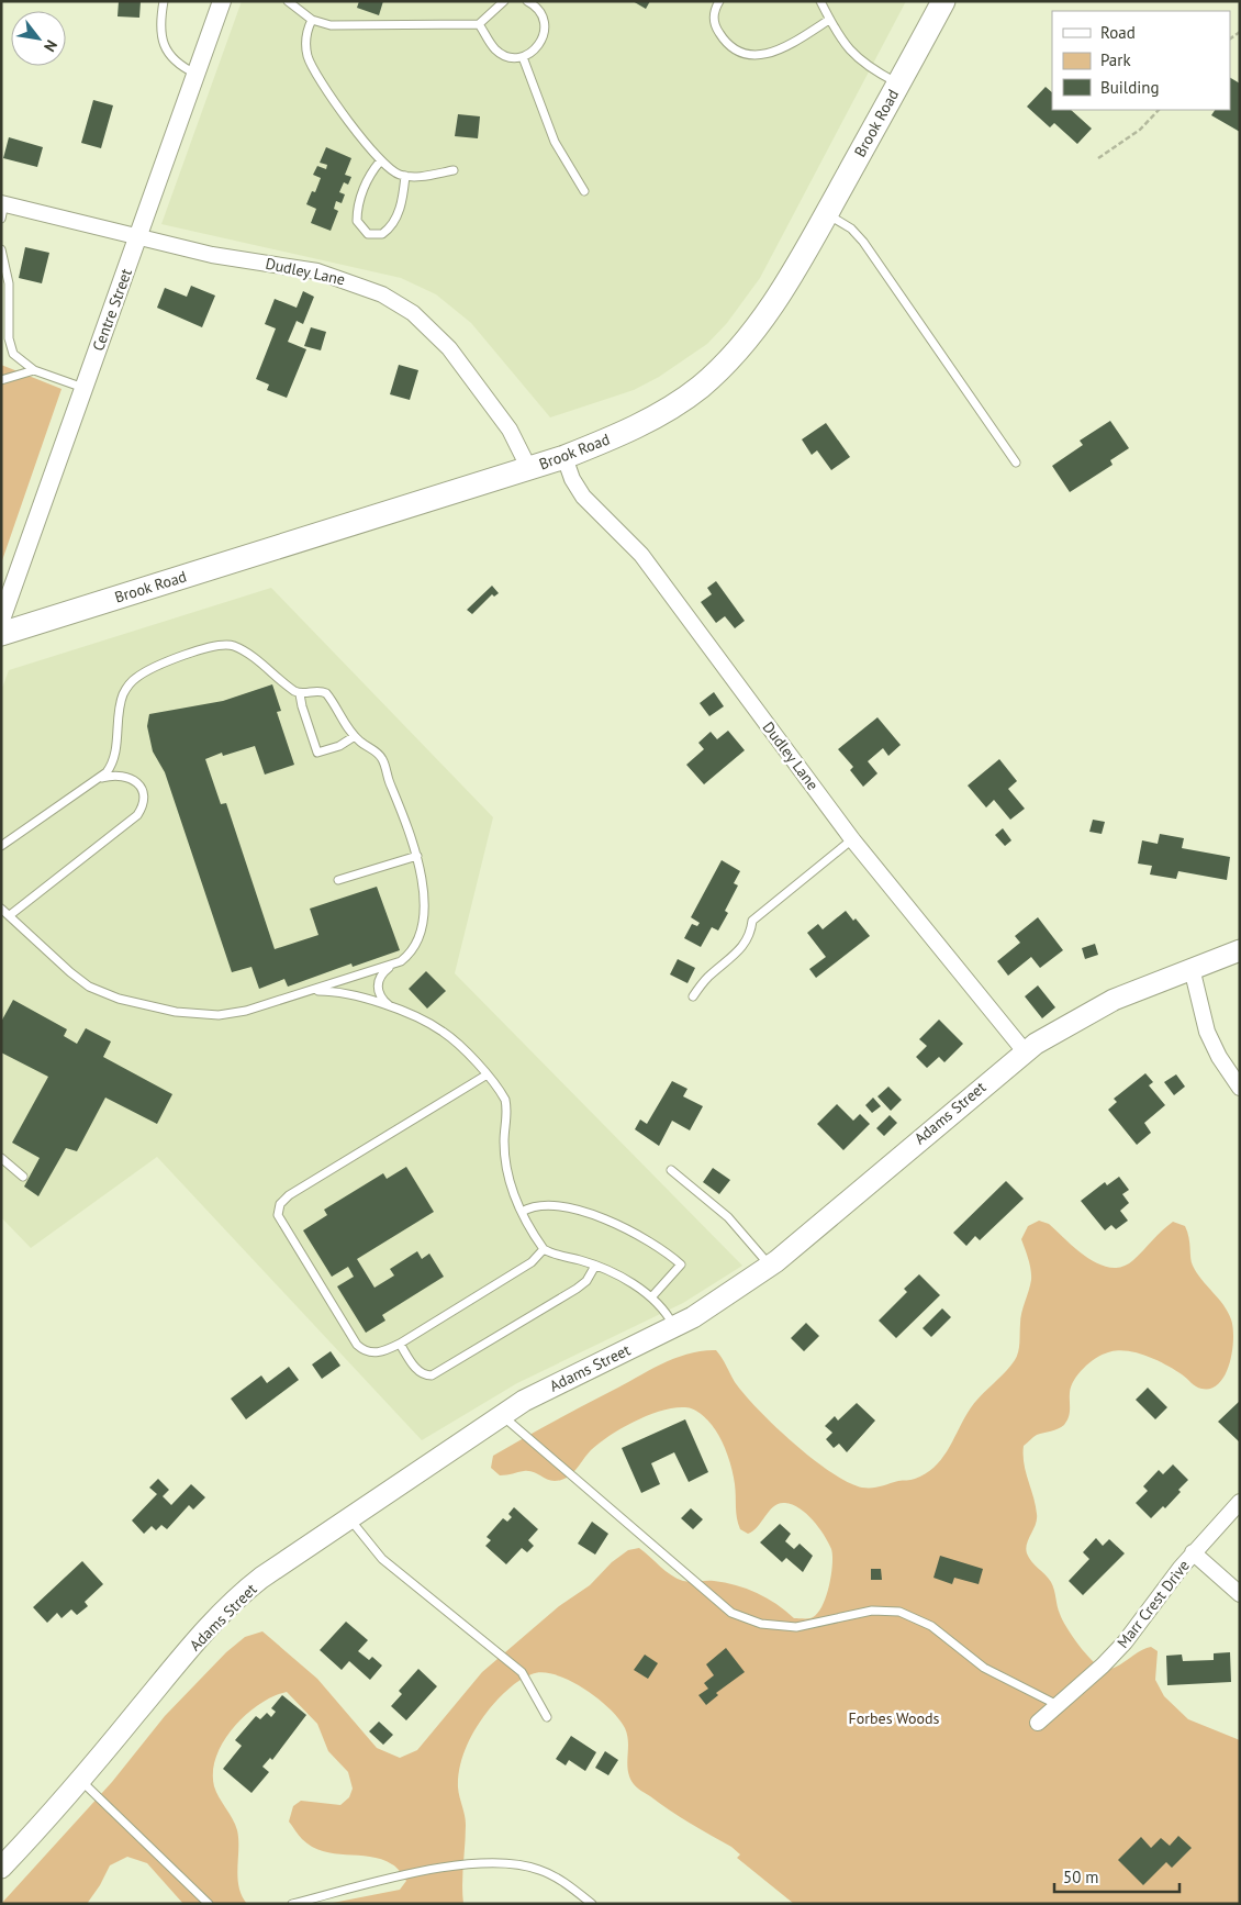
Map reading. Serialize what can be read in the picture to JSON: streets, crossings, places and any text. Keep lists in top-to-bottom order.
{
  "streets": {
    "main road": ["Brook Road", "Adams Street"],
    "street": ["Dudley Lane", "Centre Street", "Marr Crest Drive"]
  },
  "crossings": [
    ["Brook Road", "Dudley Lane"],
    ["Dudley Lane", "Centre Street"],
    ["Dudley Lane", "Adams Street"]
  ],
  "parks": ["Forbes Woods"],
  "legend": ["Road", "Park", "Building"],
  "scale_bar": "50 m",
  "north": "bottom right"
}
